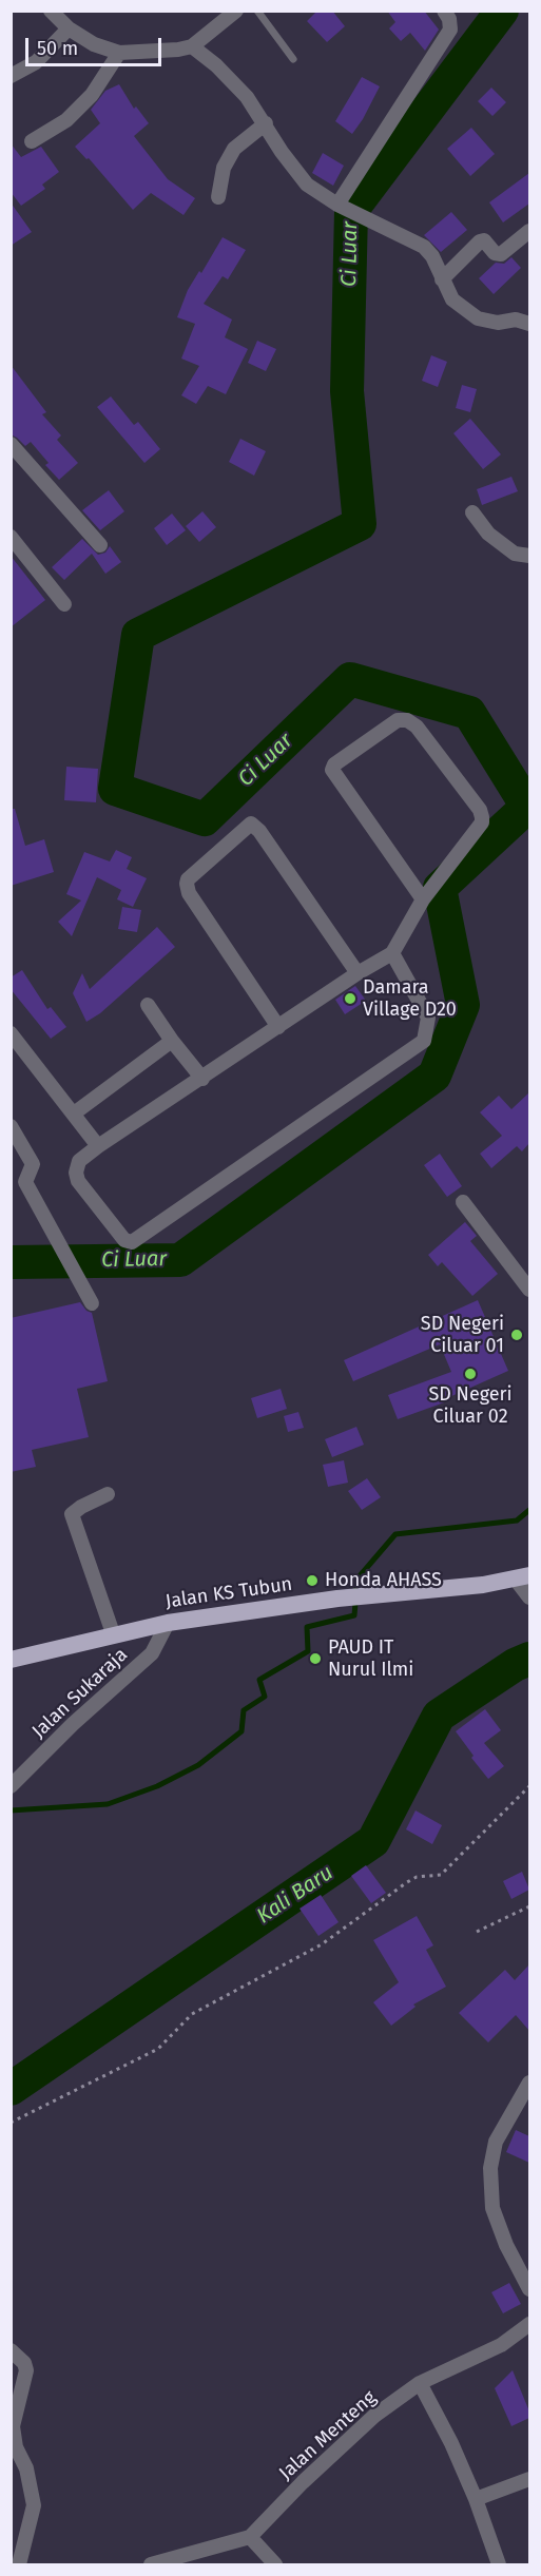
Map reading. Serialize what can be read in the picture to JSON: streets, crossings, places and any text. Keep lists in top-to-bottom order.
{
  "streets": {
    "highway": ["Jalan KS Tubun"],
    "street": ["Jalan Sukaraja", "Jalan Menteng"]
  },
  "crossings": [
    ["Jalan KS Tubun", "Jalan Sukaraja"]
  ],
  "water": ["Ci Luar", "Kali Baru"],
  "places": [
    "Damara Village D20",
    "SD Negeri Ciluar 01",
    "SD Negeri Ciluar 02",
    "Honda AHASS",
    "PAUD IT Nurul Ilmi"
  ],
  "scale_bar": "50 m"
}
